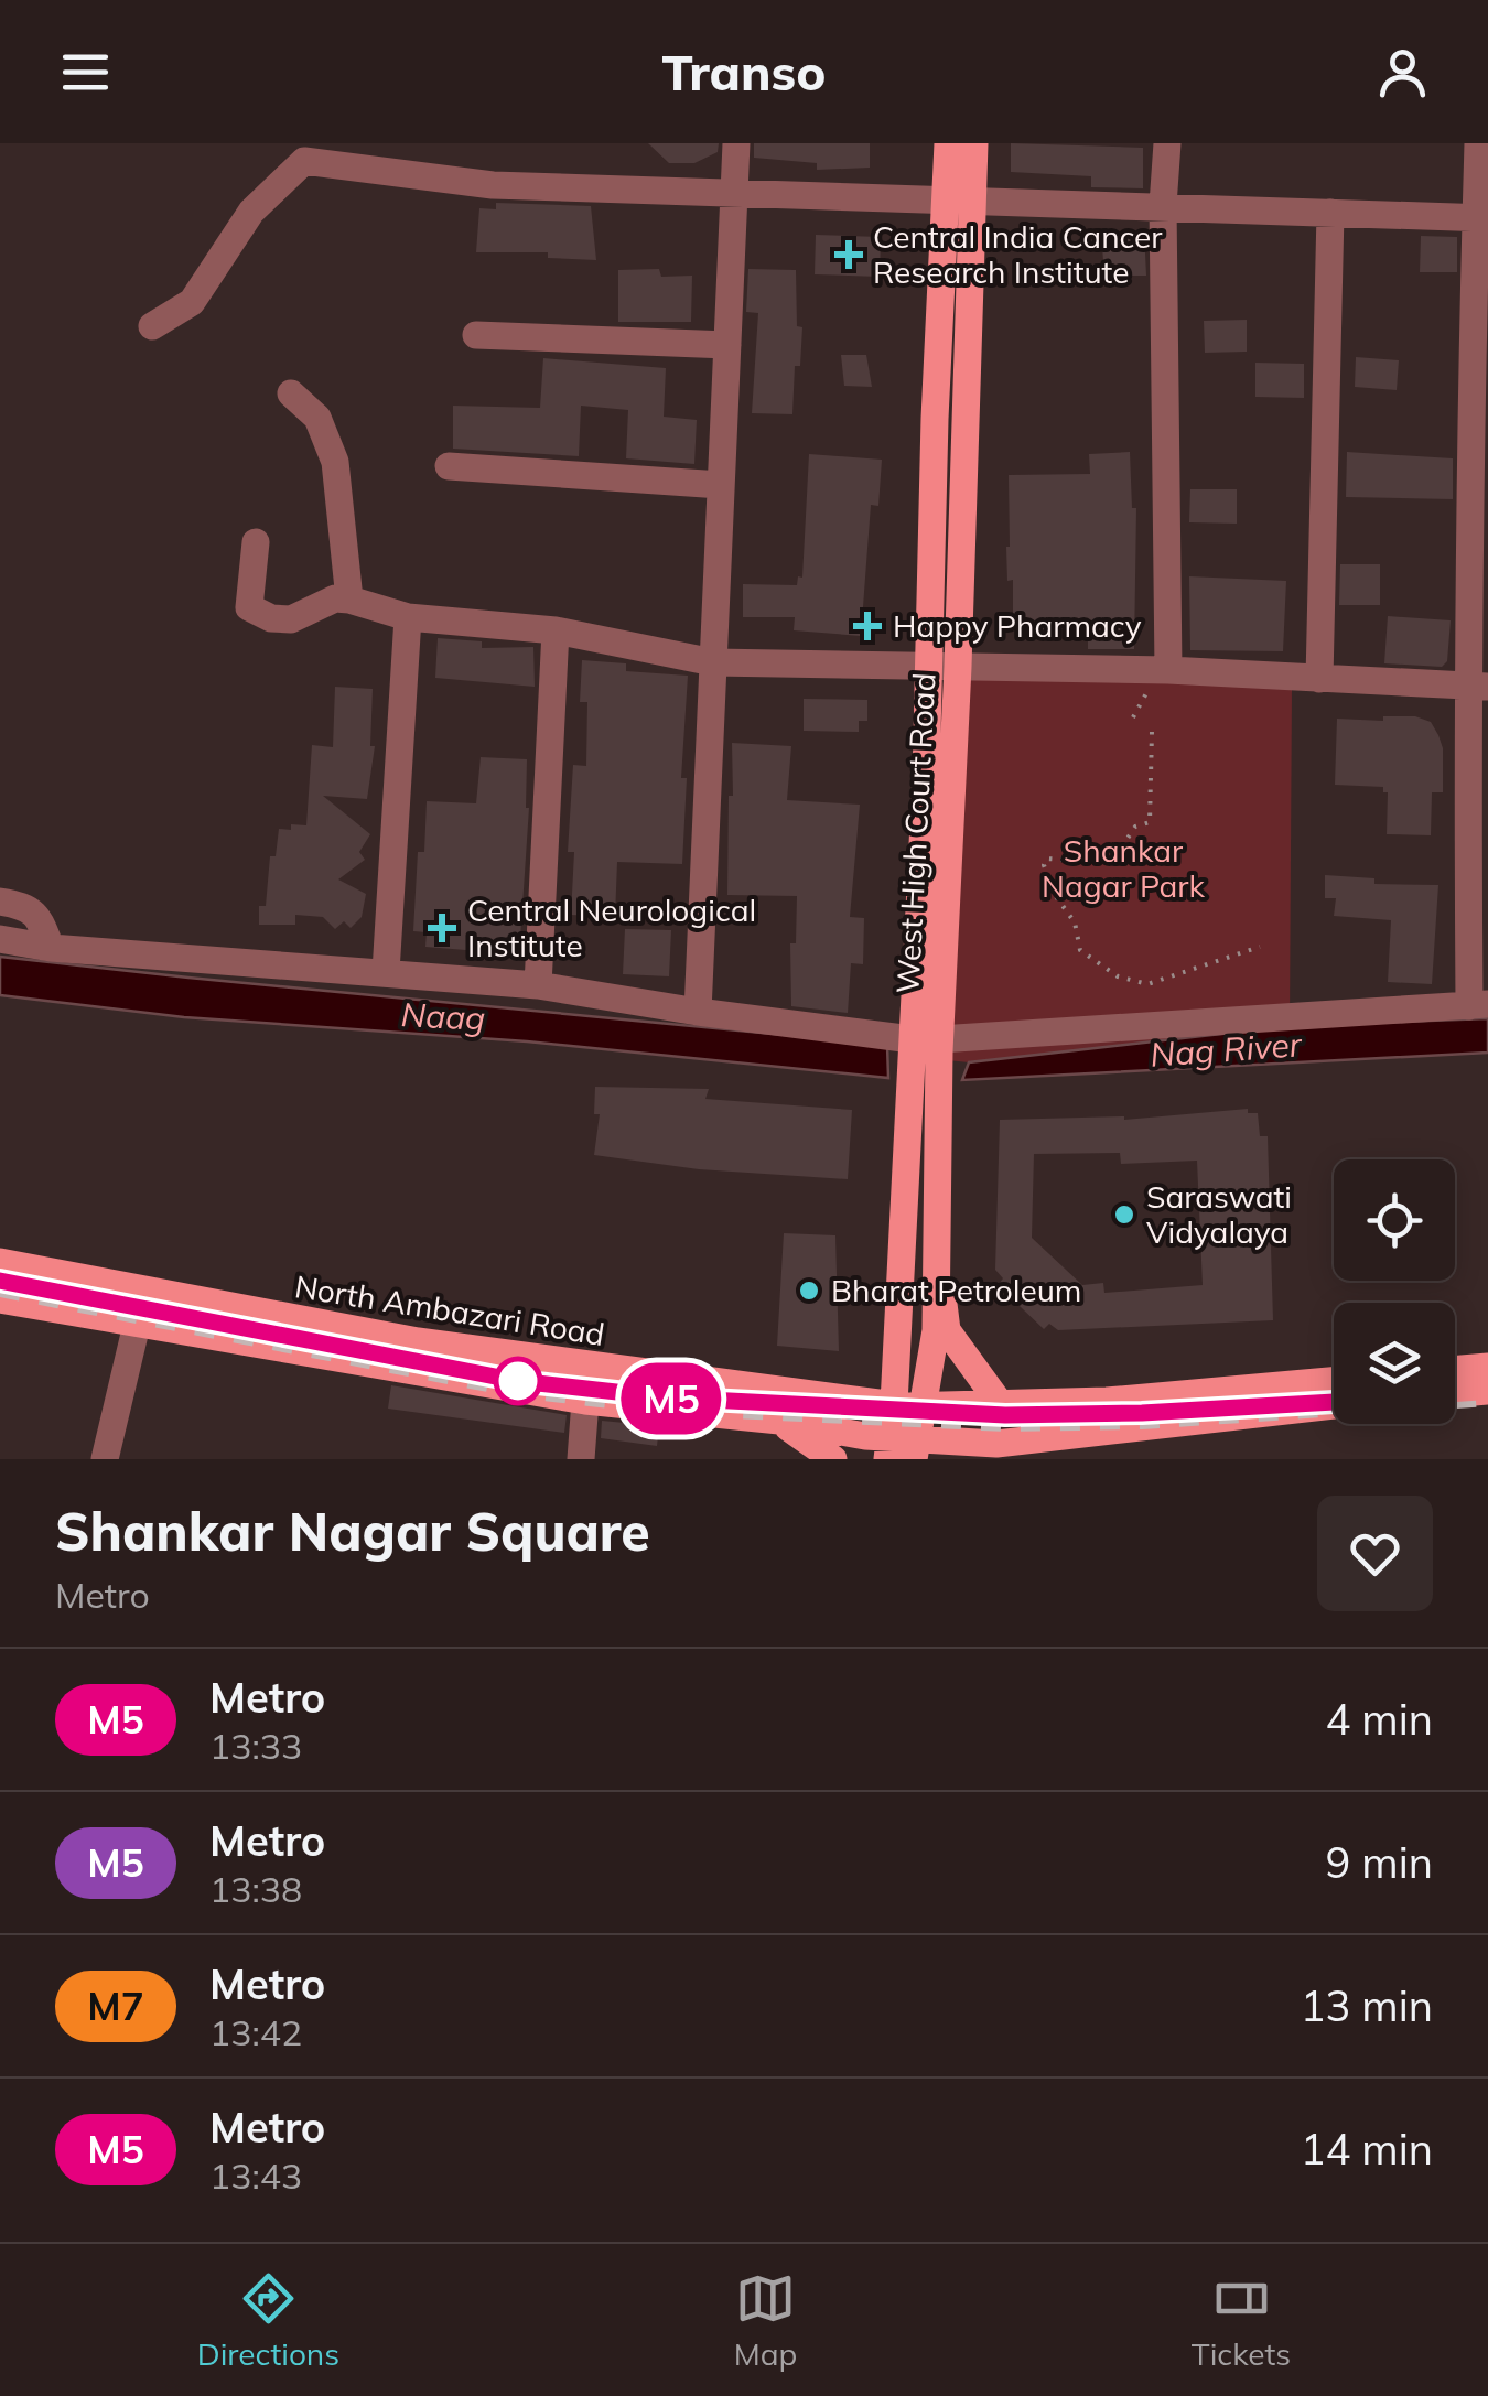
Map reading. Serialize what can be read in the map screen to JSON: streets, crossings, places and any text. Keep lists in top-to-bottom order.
{
  "streets": {
    "main road": ["West High Court Road", "North Ambazari Road"]
  },
  "crossings": [
    ["West High Court Road", "North Ambazari Road"]
  ],
  "water": ["Naag", "Nag River"],
  "parks": ["Shankar Nagar Park"],
  "places": {
    "health": ["Central India Cancer Research Institute", "Happy Pharmacy", "Central Neurological Institute"],
    "other": ["Saraswati Vidyalaya", "Bharat Petroleum"]
  },
  "lines": ["metro line M5"],
  "page": {
    "header": "Transo",
    "on_map": "M5",
    "heading": ["Shankar Nagar Square", "Metro"],
    "list": [
      {
        "mark": "M5",
        "name": "Metro",
        "note": "13:33",
        "value": "4 min"
      },
      {
        "mark": "M5",
        "name": "Metro",
        "note": "13:38",
        "value": "9 min"
      },
      {
        "mark": "M7",
        "name": "Metro",
        "note": "13:42",
        "value": "13 min"
      },
      {
        "mark": "M5",
        "name": "Metro",
        "note": "13:43",
        "value": "14 min"
      }
    ],
    "tabs": ["Directions", "Map", "Tickets"]
  }
}
